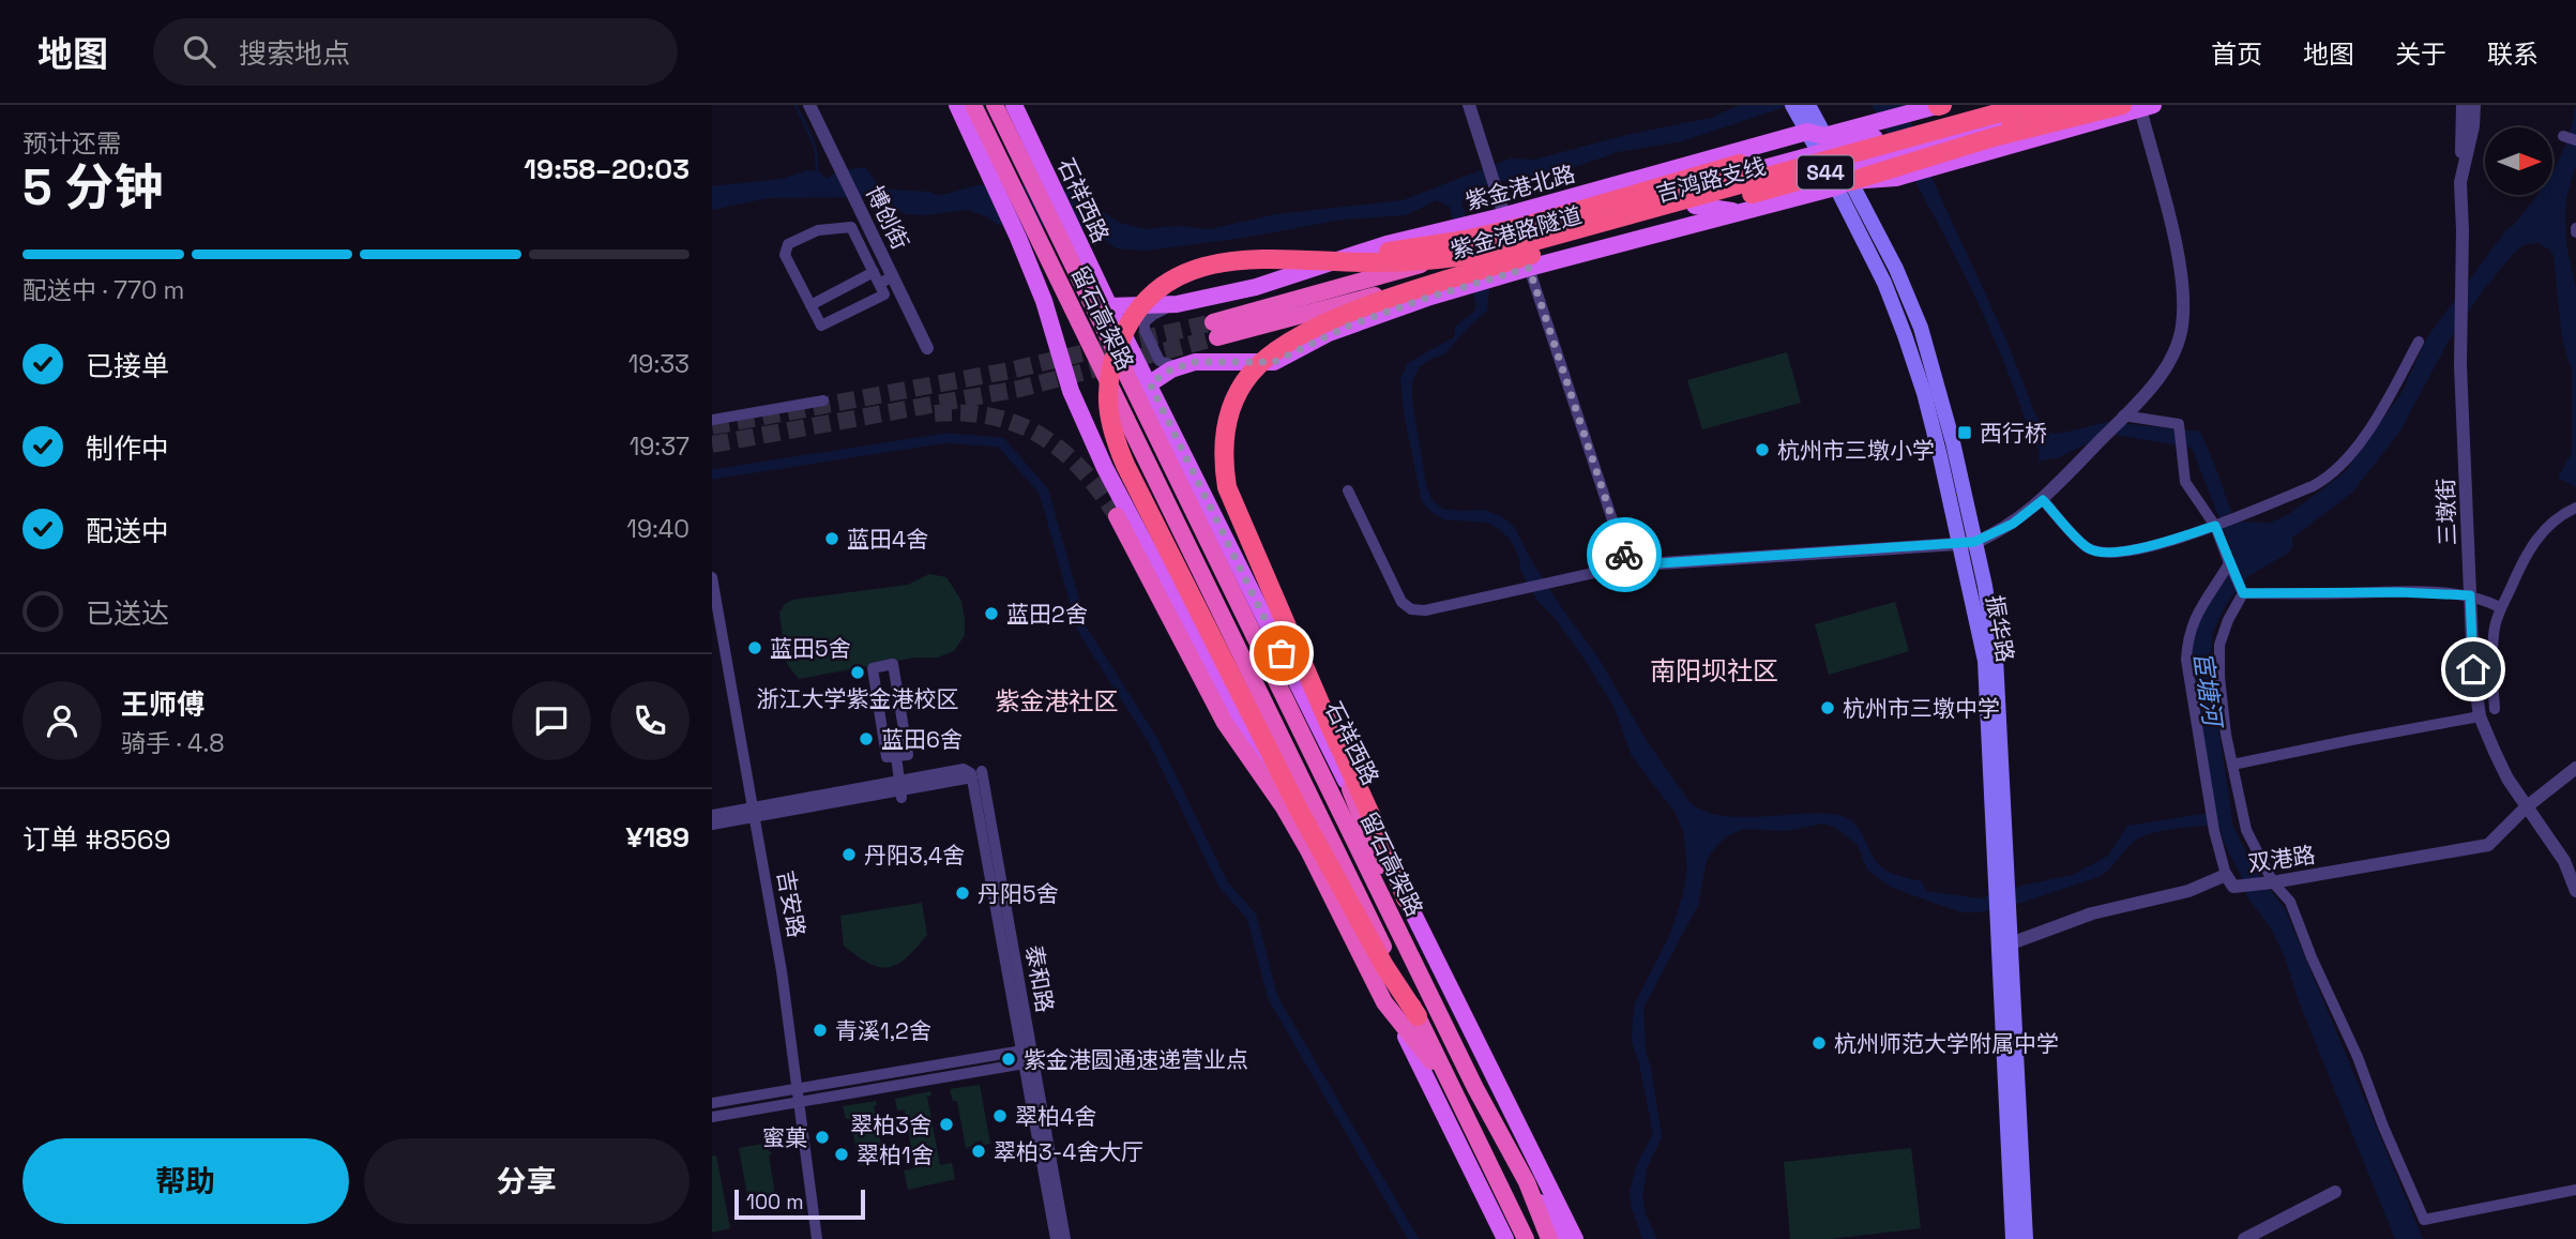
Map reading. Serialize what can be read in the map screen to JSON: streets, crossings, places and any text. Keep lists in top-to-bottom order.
{
  "streets": {
    "highway": [
      "S44",
      "吉鸿路支线",
      "紫金港路隧道",
      "留石高架路"
    ],
    "main road": ["紫金港北路", "石祥西路", "振华路"],
    "street": [
      "博创街",
      "三墩街",
      "双港路",
      "吉安路",
      "泰和路"
    ]
  },
  "crossings": [
    ["紫金港北路", "石祥西路"],
    ["紫金港北路", "紫金港路隧道"],
    ["紫金港北路", "振华路"],
    ["石祥西路", "留石高架路"],
    ["紫金港路隧道", "振华路"],
    ["三墩街", "双港路"],
    ["振华路", "双港路"]
  ],
  "districts": ["南阳坝社区", "紫金港社区"],
  "water": ["宦塘河"],
  "places": {
    "transit": ["西行桥"],
    "other": [
      "杭州市三墩小学",
      "蓝田4舍",
      "蓝田2舍",
      "蓝田5舍",
      "浙江大学紫金港校区",
      "杭州市三墩中学",
      "蓝田6舍",
      "丹阳3,4舍",
      "丹阳5舍",
      "青溪1,2舍",
      "杭州师范大学附属中学",
      "紫金港圆通速递营业点",
      "翠柏4舍",
      "翠柏3舍",
      "蜜菓",
      "翠柏3-4舍大厅",
      "翠柏1舍"
    ]
  },
  "scale_bar": "100 m",
  "north": "right",
  "page": {
    "header": "地图",
    "search": "搜索地点",
    "nav": [
      "首页",
      "地图",
      "关于",
      "联系"
    ],
    "heading": ["5 分钟", "预计还需", "19:58–20:03"],
    "panel": [
      "王师傅",
      "骑手 · 4.8",
      "订单 #8569",
      "¥189"
    ],
    "bar": "配送中 · 770 m",
    "list": [
      ["已接单", "19:33"],
      ["制作中", "19:37"],
      ["配送中", "19:40"],
      "已送达"
    ],
    "buttons": ["帮助", "分享"],
    "scale": "100 m"
  }
}
